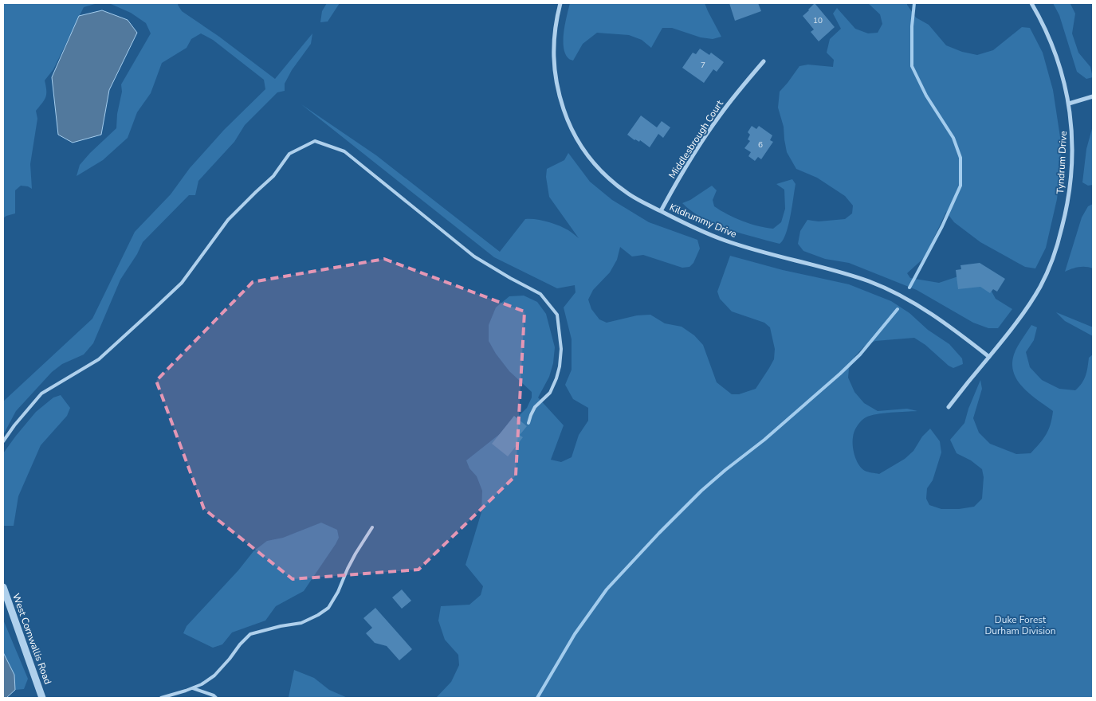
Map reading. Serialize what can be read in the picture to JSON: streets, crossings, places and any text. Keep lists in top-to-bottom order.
{
  "streets": {
    "street": [
      "Middlesbrough Court",
      "Tyndrum Drive",
      "Kildrummy Drive",
      "West Cornwallis Road"
    ]
  },
  "crossings": [
    ["Middlesbrough Court", "Kildrummy Drive"],
    ["Tyndrum Drive", "Kildrummy Drive"]
  ],
  "parks": ["Duke Forest Durham Division"],
  "house_numbers": ["10", "7", "6"]
}
